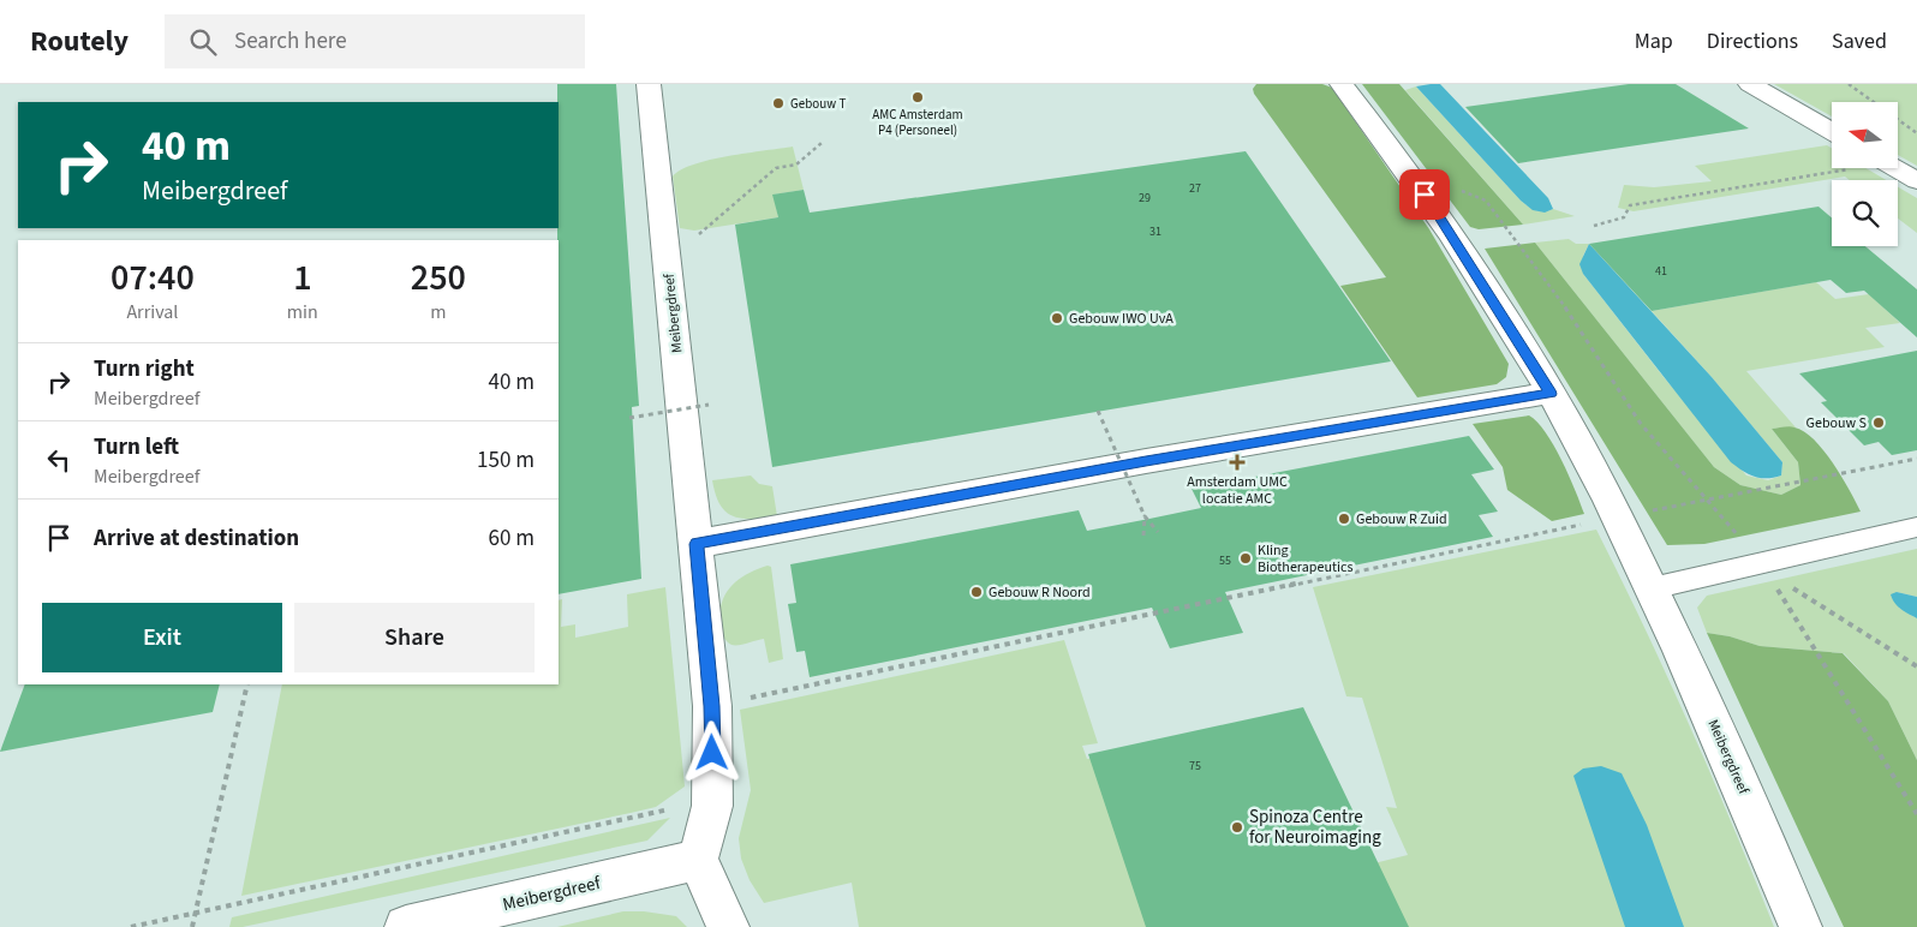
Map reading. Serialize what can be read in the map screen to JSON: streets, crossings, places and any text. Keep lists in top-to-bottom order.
{
  "streets": {
    "street": ["Meibergdreef"]
  },
  "places": {
    "other": [
      "AMC Amsterdam P4 (Personeel)",
      "Gebouw T",
      "Gebouw IWO UvA",
      "Gebouw S",
      "Gebouw R Zuid",
      "Kling Biotherapeutics",
      "Gebouw R Noord",
      "Spinoza Centre for Neuroimaging"
    ],
    "health": ["Amsterdam UMC locatie AMC"]
  },
  "house_numbers": [
    "27",
    "29",
    "31",
    "41",
    "55",
    "75"
  ],
  "north": "left",
  "page": {
    "header": "Routely",
    "search": "Search here",
    "nav": ["Map", "Directions", "Saved"],
    "turn": ["40 m", "Meibergdreef"],
    "eta": [
      "07:40",
      "Arrival",
      "1",
      "min",
      "250",
      "m"
    ],
    "list": [
      {
        "name": "Turn right",
        "note": "Meibergdreef",
        "value": "40 m"
      },
      {
        "name": "Turn left",
        "note": "Meibergdreef",
        "value": "150 m"
      },
      {
        "name": "Arrive at destination",
        "value": "60 m"
      }
    ],
    "buttons": ["Exit", "Share"]
  }
}
